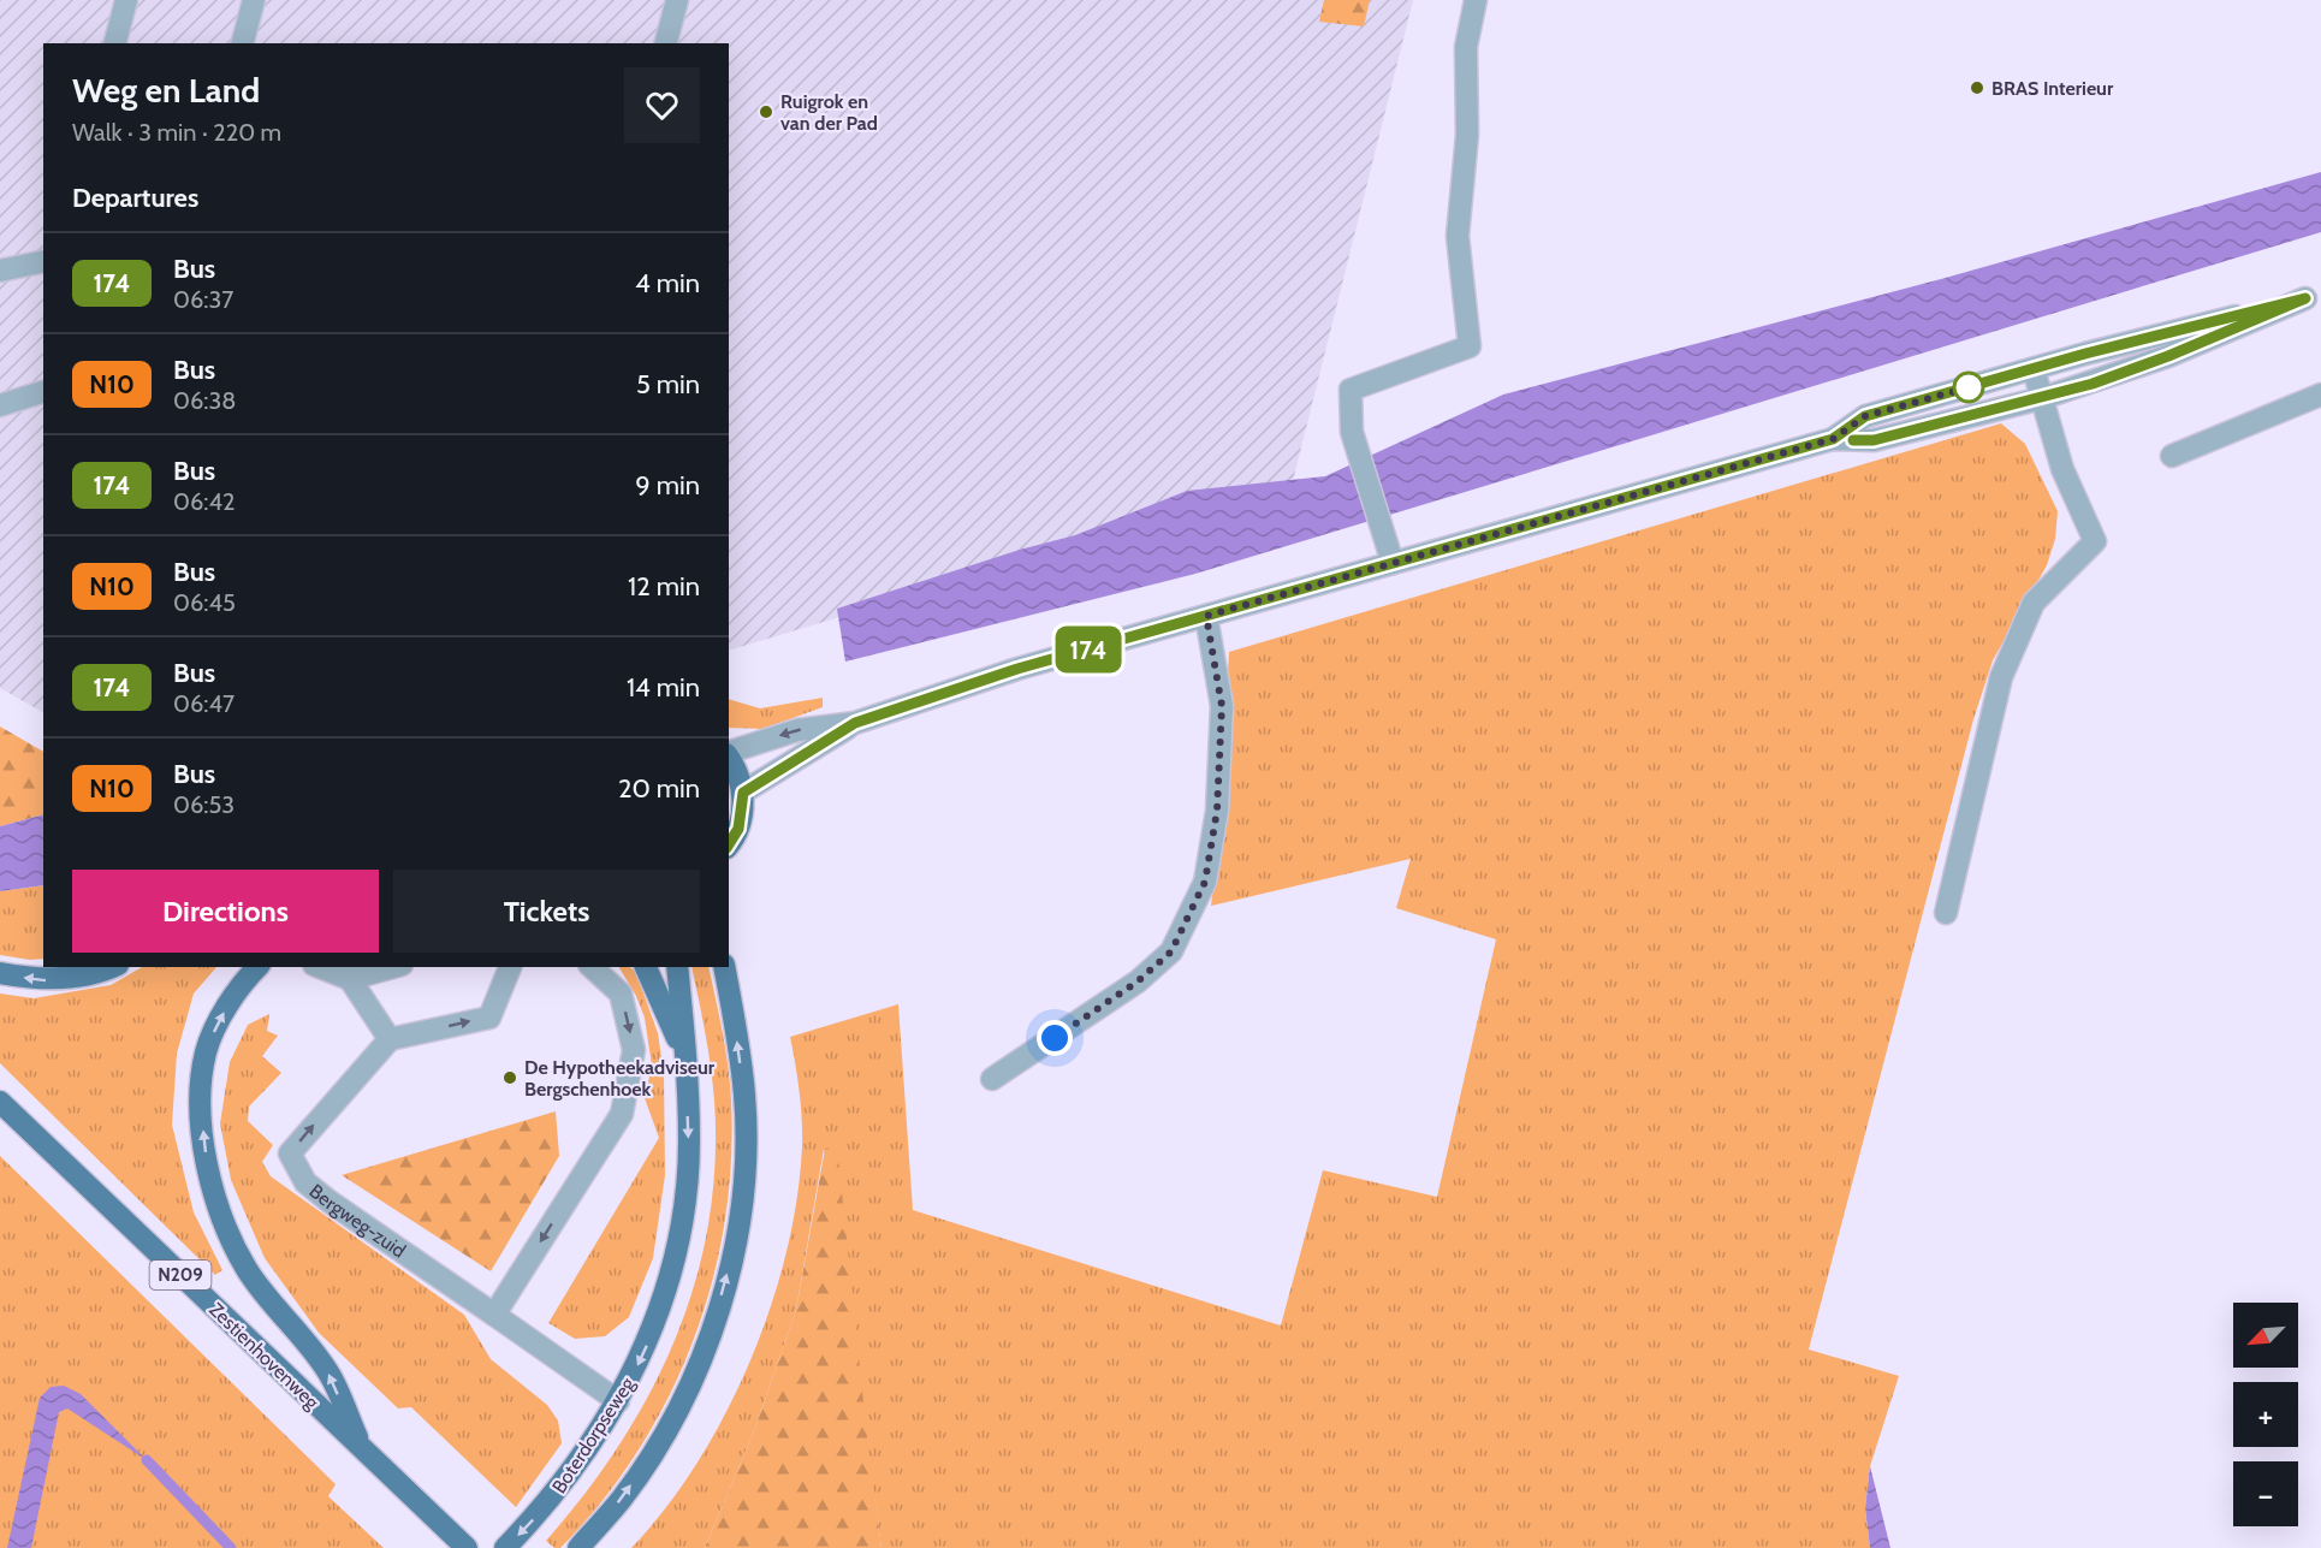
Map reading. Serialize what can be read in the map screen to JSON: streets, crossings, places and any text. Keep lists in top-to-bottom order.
{
  "streets": {
    "main road": ["N209", "Zestienhovenweg", "Boterdorpseweg"],
    "street": ["Bergweg-zuid"]
  },
  "crossings": [
    ["Bergweg-zuid", "Boterdorpseweg"],
    ["N209", "Zestienhovenweg"]
  ],
  "places": ["BRAS Interieur", "Ruigrok en van der Pad", "De Hypotheekadviseur Bergschenhoek"],
  "lines": ["bus line 174"],
  "north": "bottom left",
  "page": {
    "on_map": "174",
    "heading": [
      ["Weg en Land", "Walk · 3 min · 220 m"],
      "Departures"
    ],
    "list": [
      {
        "mark": "174",
        "name": "Bus",
        "note": "06:37",
        "value": "4 min"
      },
      {
        "mark": "N10",
        "name": "Bus",
        "note": "06:38",
        "value": "5 min"
      },
      {
        "mark": "174",
        "name": "Bus",
        "note": "06:42",
        "value": "9 min"
      },
      {
        "mark": "N10",
        "name": "Bus",
        "note": "06:45",
        "value": "12 min"
      },
      {
        "mark": "174",
        "name": "Bus",
        "note": "06:47",
        "value": "14 min"
      },
      {
        "mark": "N10",
        "name": "Bus",
        "note": "06:53",
        "value": "20 min"
      }
    ],
    "buttons": ["Directions", "Tickets"],
    "map_buttons": ["+", "−"]
  }
}
